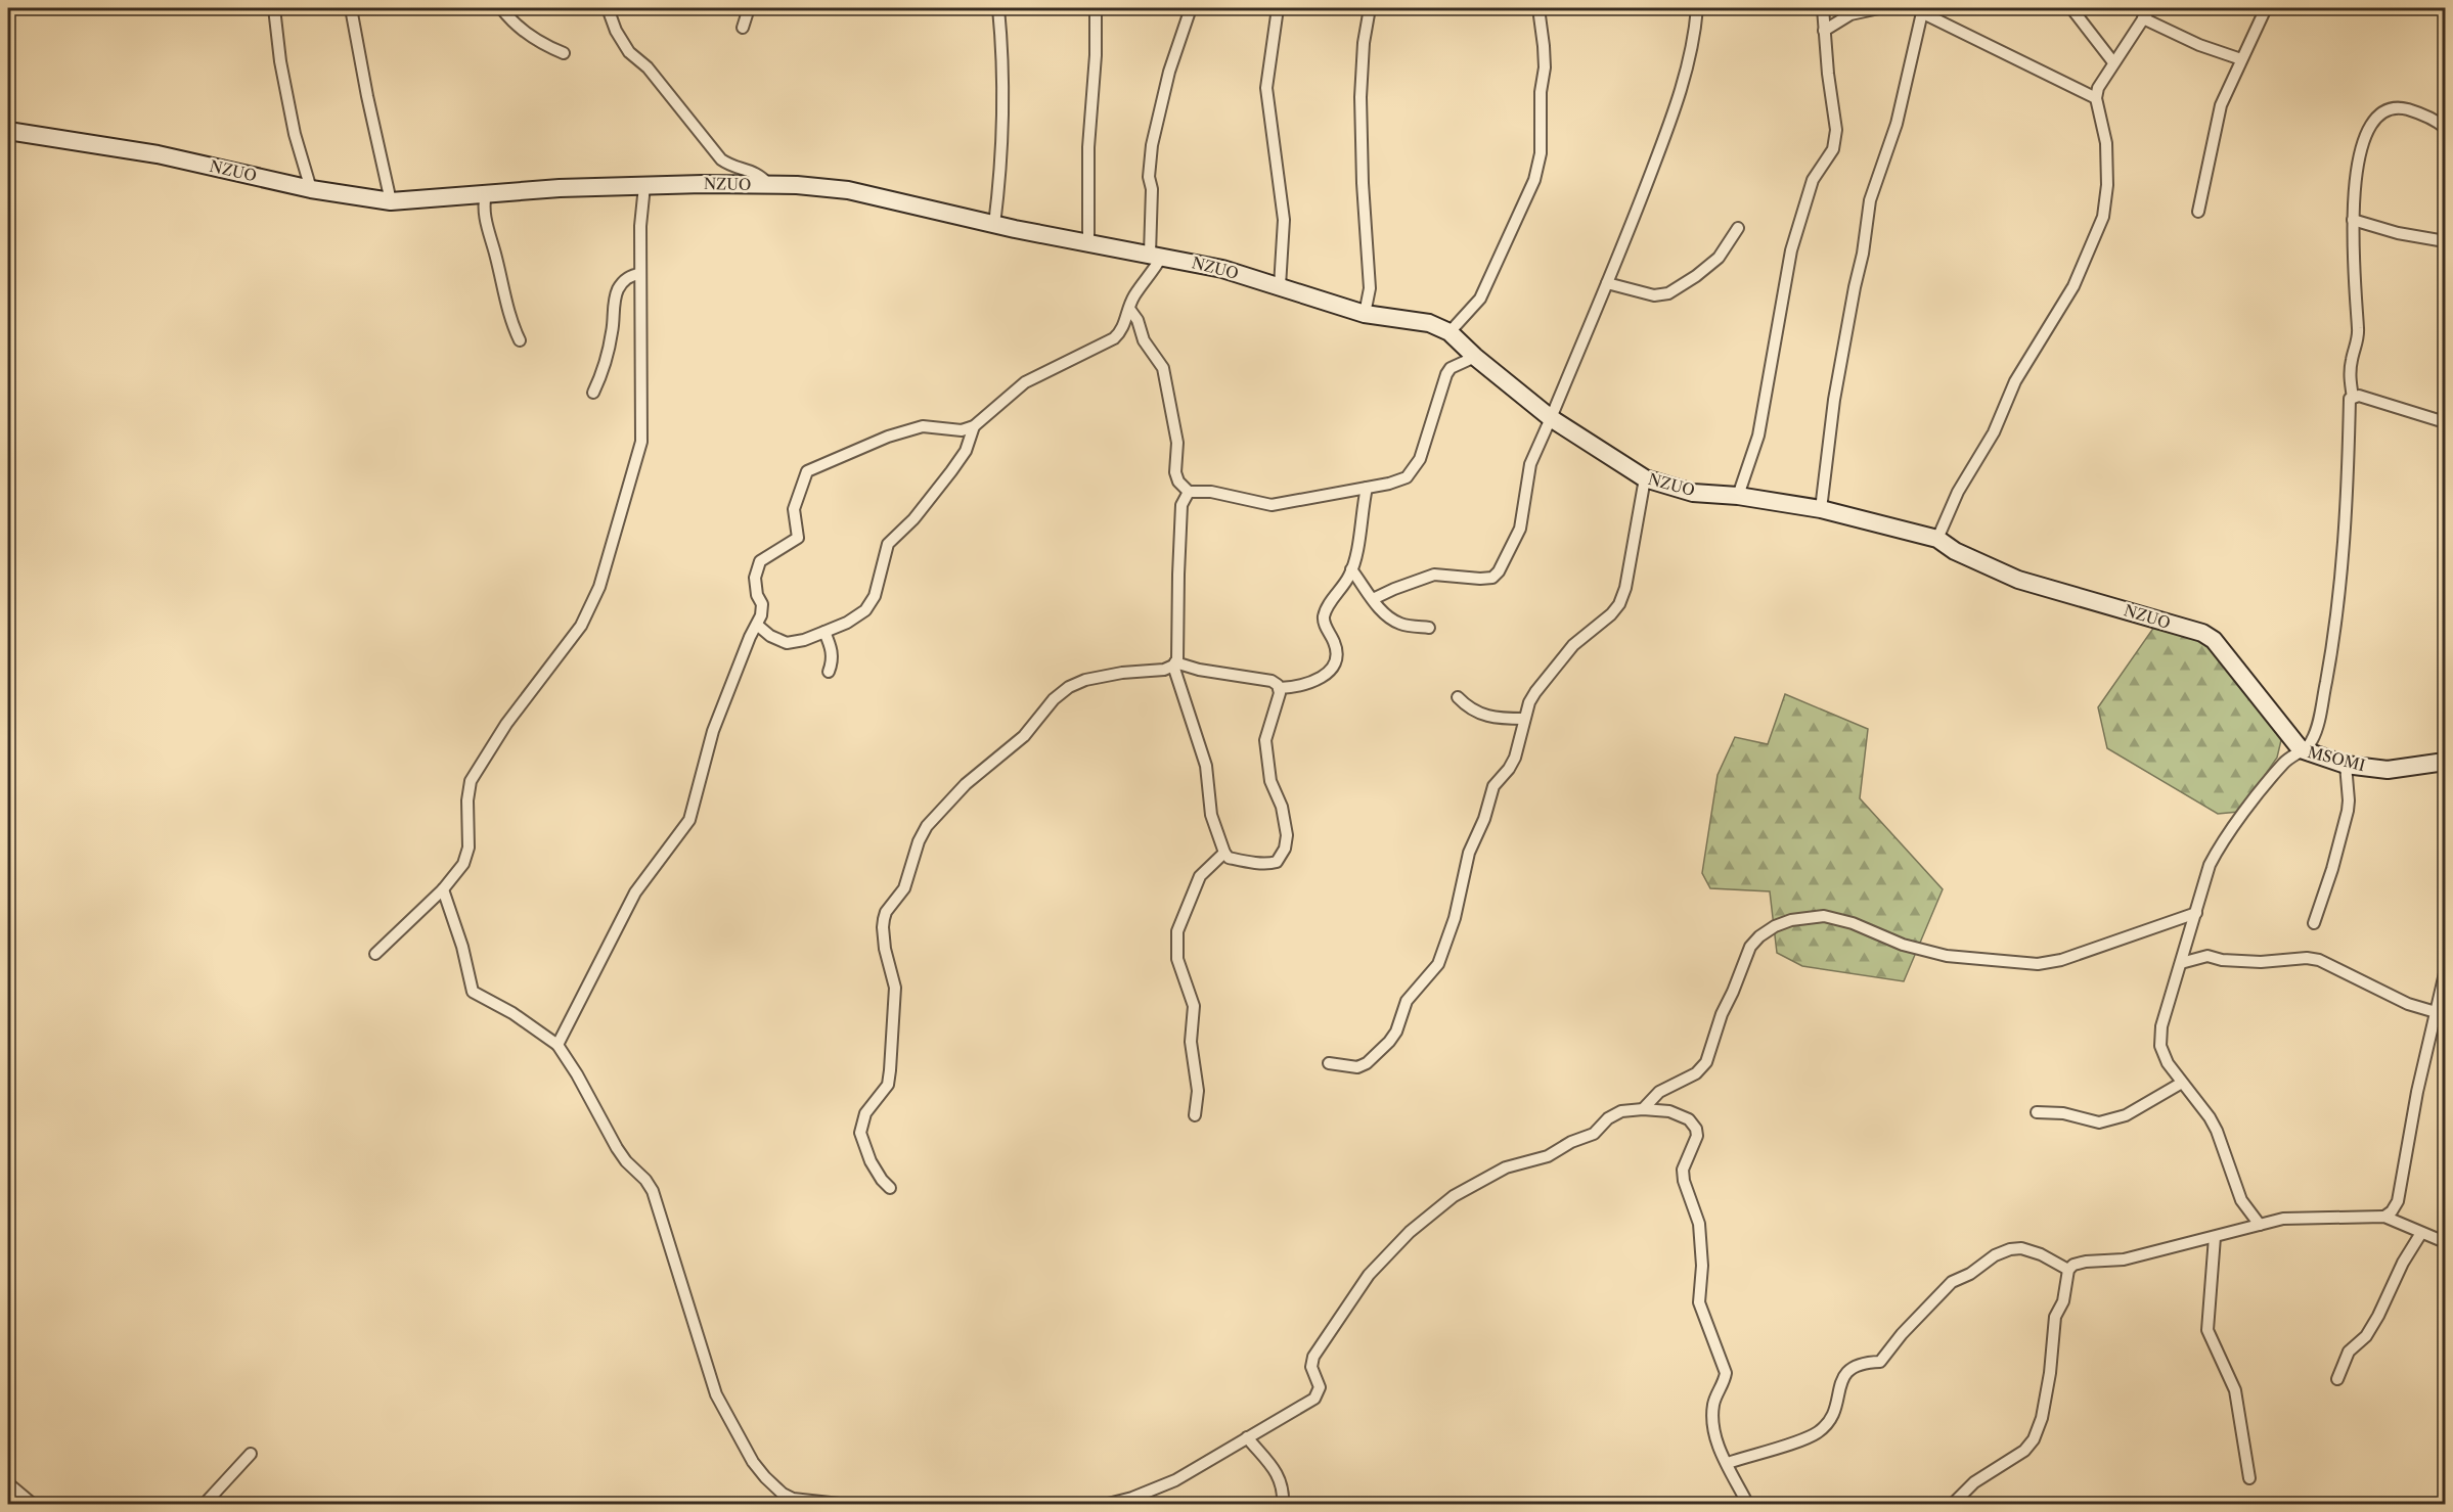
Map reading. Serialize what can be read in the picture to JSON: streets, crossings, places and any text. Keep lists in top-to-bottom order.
{
  "streets": {
    "street": ["NZUO", "MSOMI"]
  },
  "crossings": [
    ["NZUO", "MSOMI"]
  ]
}
